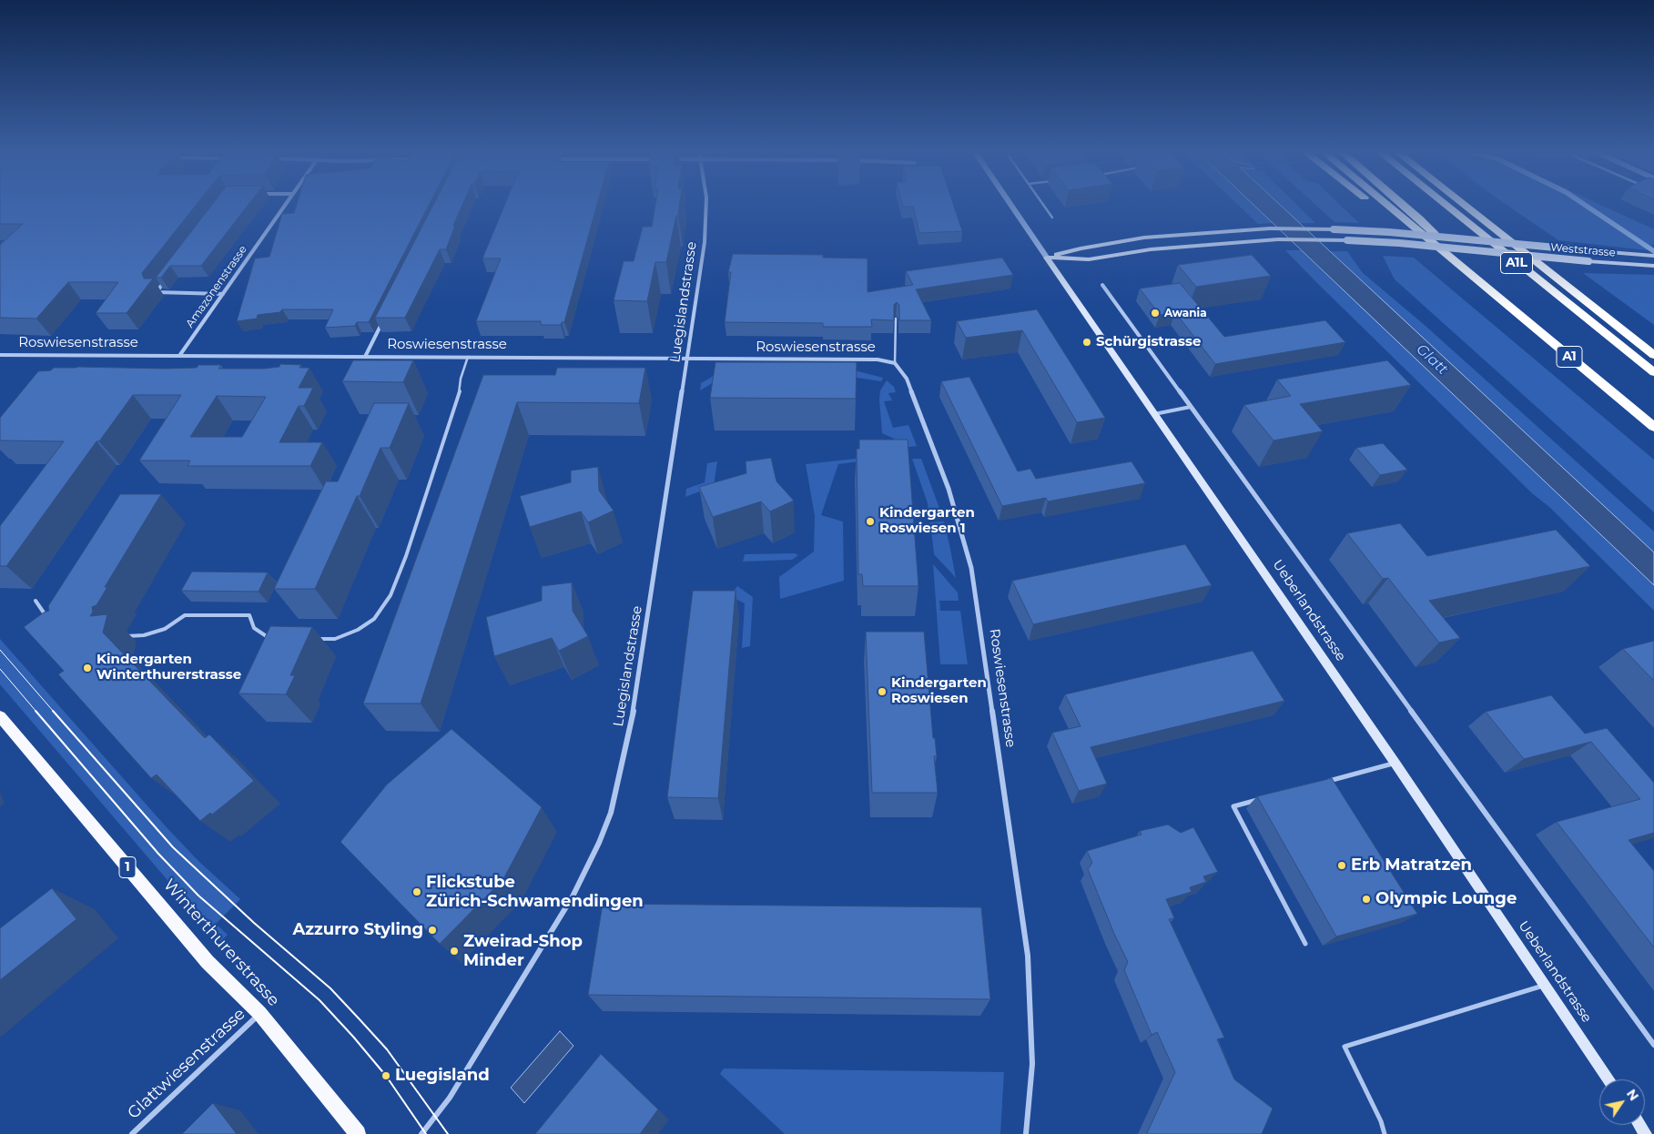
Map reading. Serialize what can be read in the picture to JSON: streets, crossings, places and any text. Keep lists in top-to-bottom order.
{
  "streets": {
    "highway": ["A1L", "A1"],
    "main road": [
      "Weststrasse",
      "Ueberlandstrasse",
      "1",
      "Winterthurerstrasse"
    ],
    "street": [
      "Amazonenstrasse",
      "Luegislandstrasse",
      "Roswiesenstrasse",
      "Glattwiesenstrasse"
    ]
  },
  "crossings": [
    ["Weststrasse", "Ueberlandstrasse"],
    ["A1L", "A1"],
    ["Amazonenstrasse", "Roswiesenstrasse"],
    ["Luegislandstrasse", "Roswiesenstrasse"],
    ["Winterthurerstrasse", "Glattwiesenstrasse"]
  ],
  "water": ["Glatt"],
  "places": [
    "Awania",
    "Schürgistrasse",
    "Kindergarten Roswiesen 1",
    "Kindergarten Winterthurerstrasse",
    "Kindergarten Roswiesen",
    "Erb Matratzen",
    "Flickstube Zürich-Schwamendingen",
    "Olympic Lounge",
    "Azzurro Styling",
    "Zweirad-Shop Minder",
    "Luegisland"
  ],
  "north": "top right"
}
